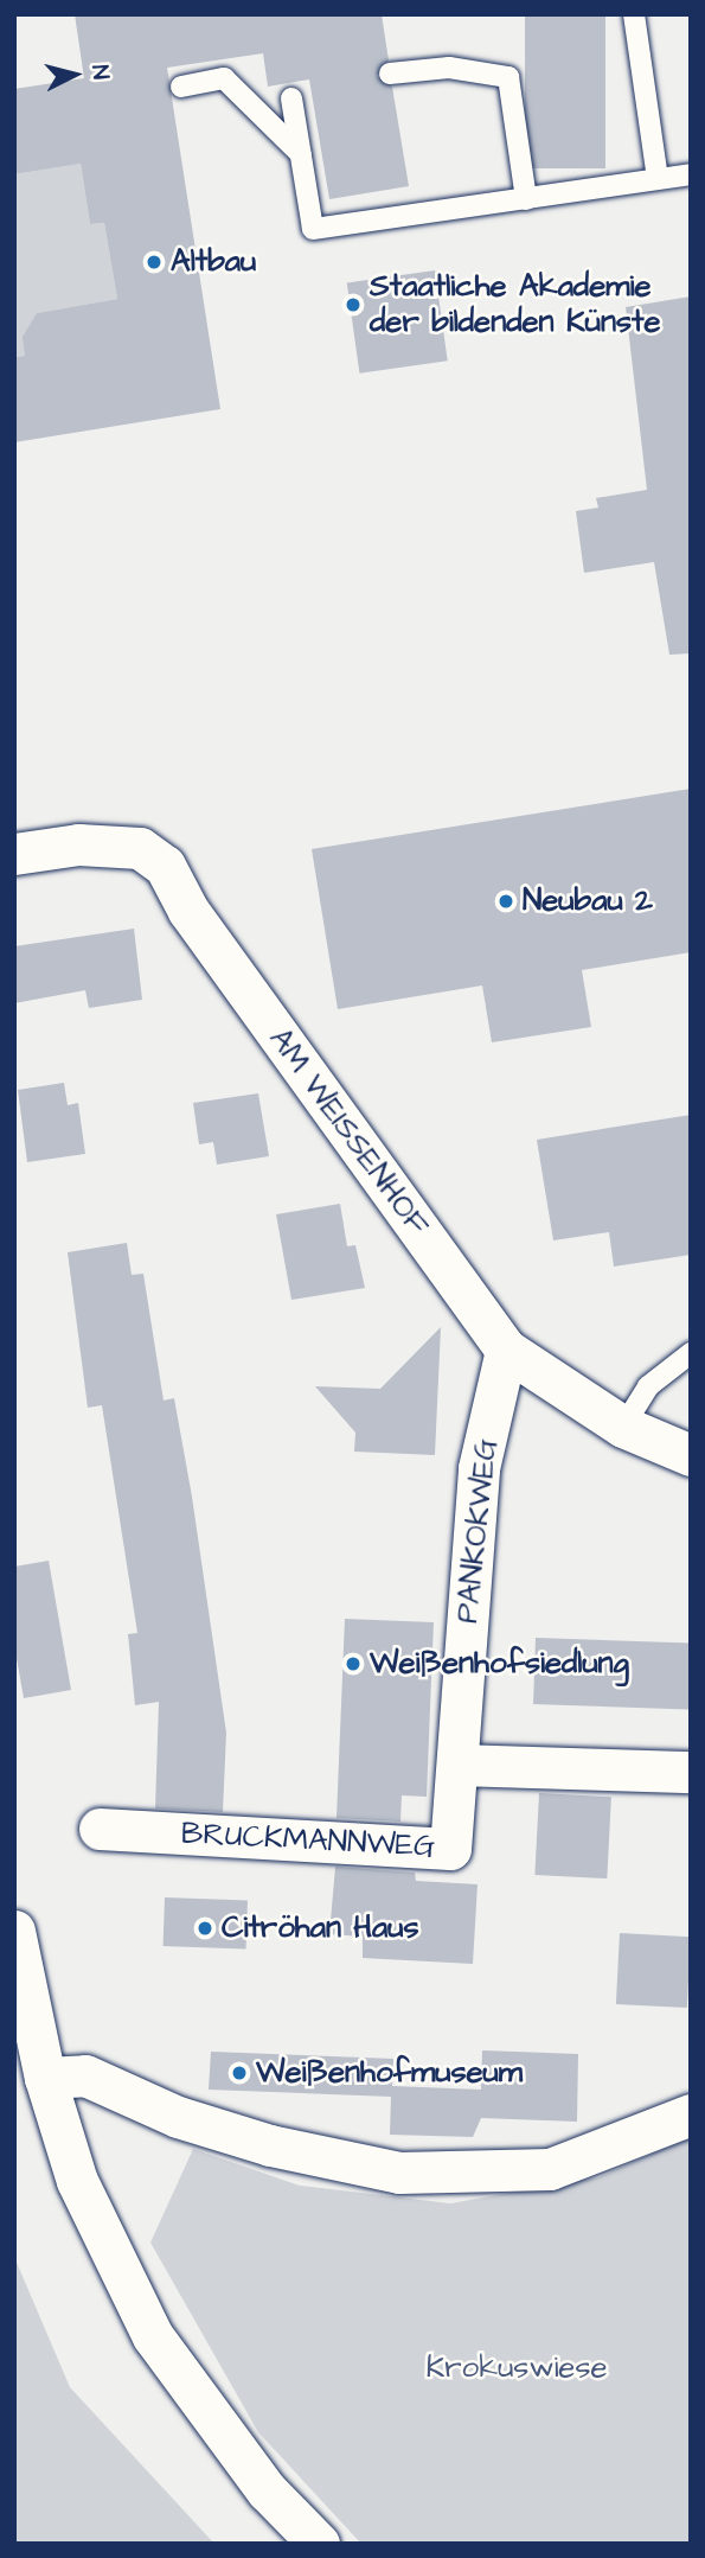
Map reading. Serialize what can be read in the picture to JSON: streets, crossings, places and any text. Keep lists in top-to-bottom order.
{
  "streets": {
    "street": ["AM WEISSENHOF", "PANKOKWEG", "BRUCKMANNWEG"]
  },
  "crossings": [
    ["AM WEISSENHOF", "PANKOKWEG"],
    ["PANKOKWEG", "BRUCKMANNWEG"]
  ],
  "parks": ["Krokuswiese"],
  "places": [
    "Altbau",
    "Staatliche Akademie der bildenden Künste",
    "Neubau 2",
    "Weißenhofsiedlung",
    "Citröhan Haus",
    "Weißenhofmuseum"
  ],
  "north": "right"
}
